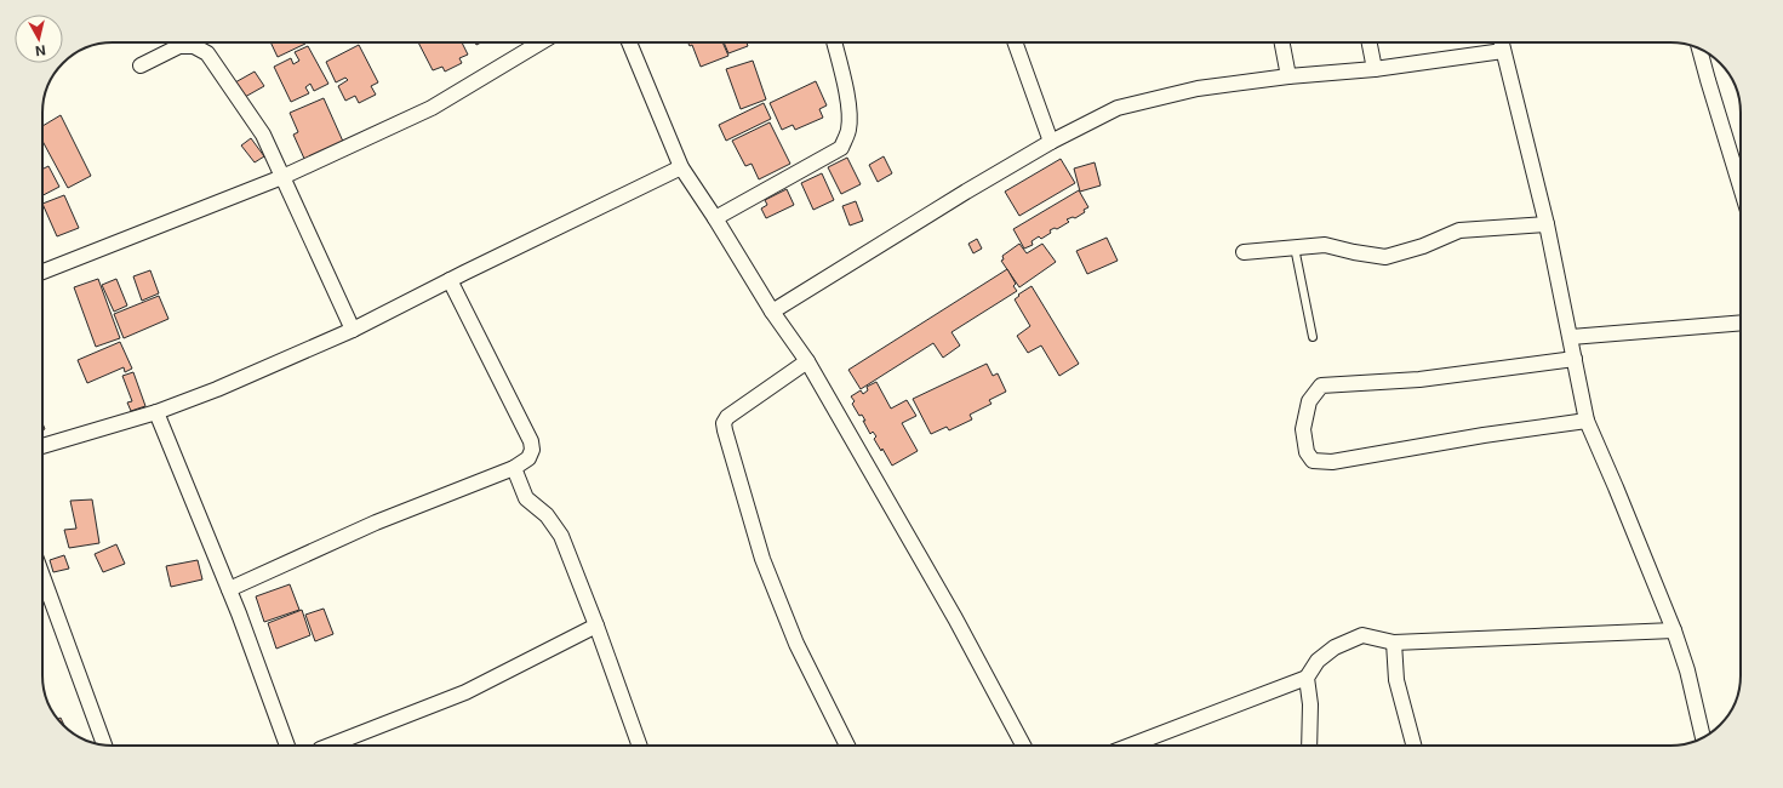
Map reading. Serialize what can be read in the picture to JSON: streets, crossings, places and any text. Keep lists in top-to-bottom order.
{
  "north": "bottom"
}
